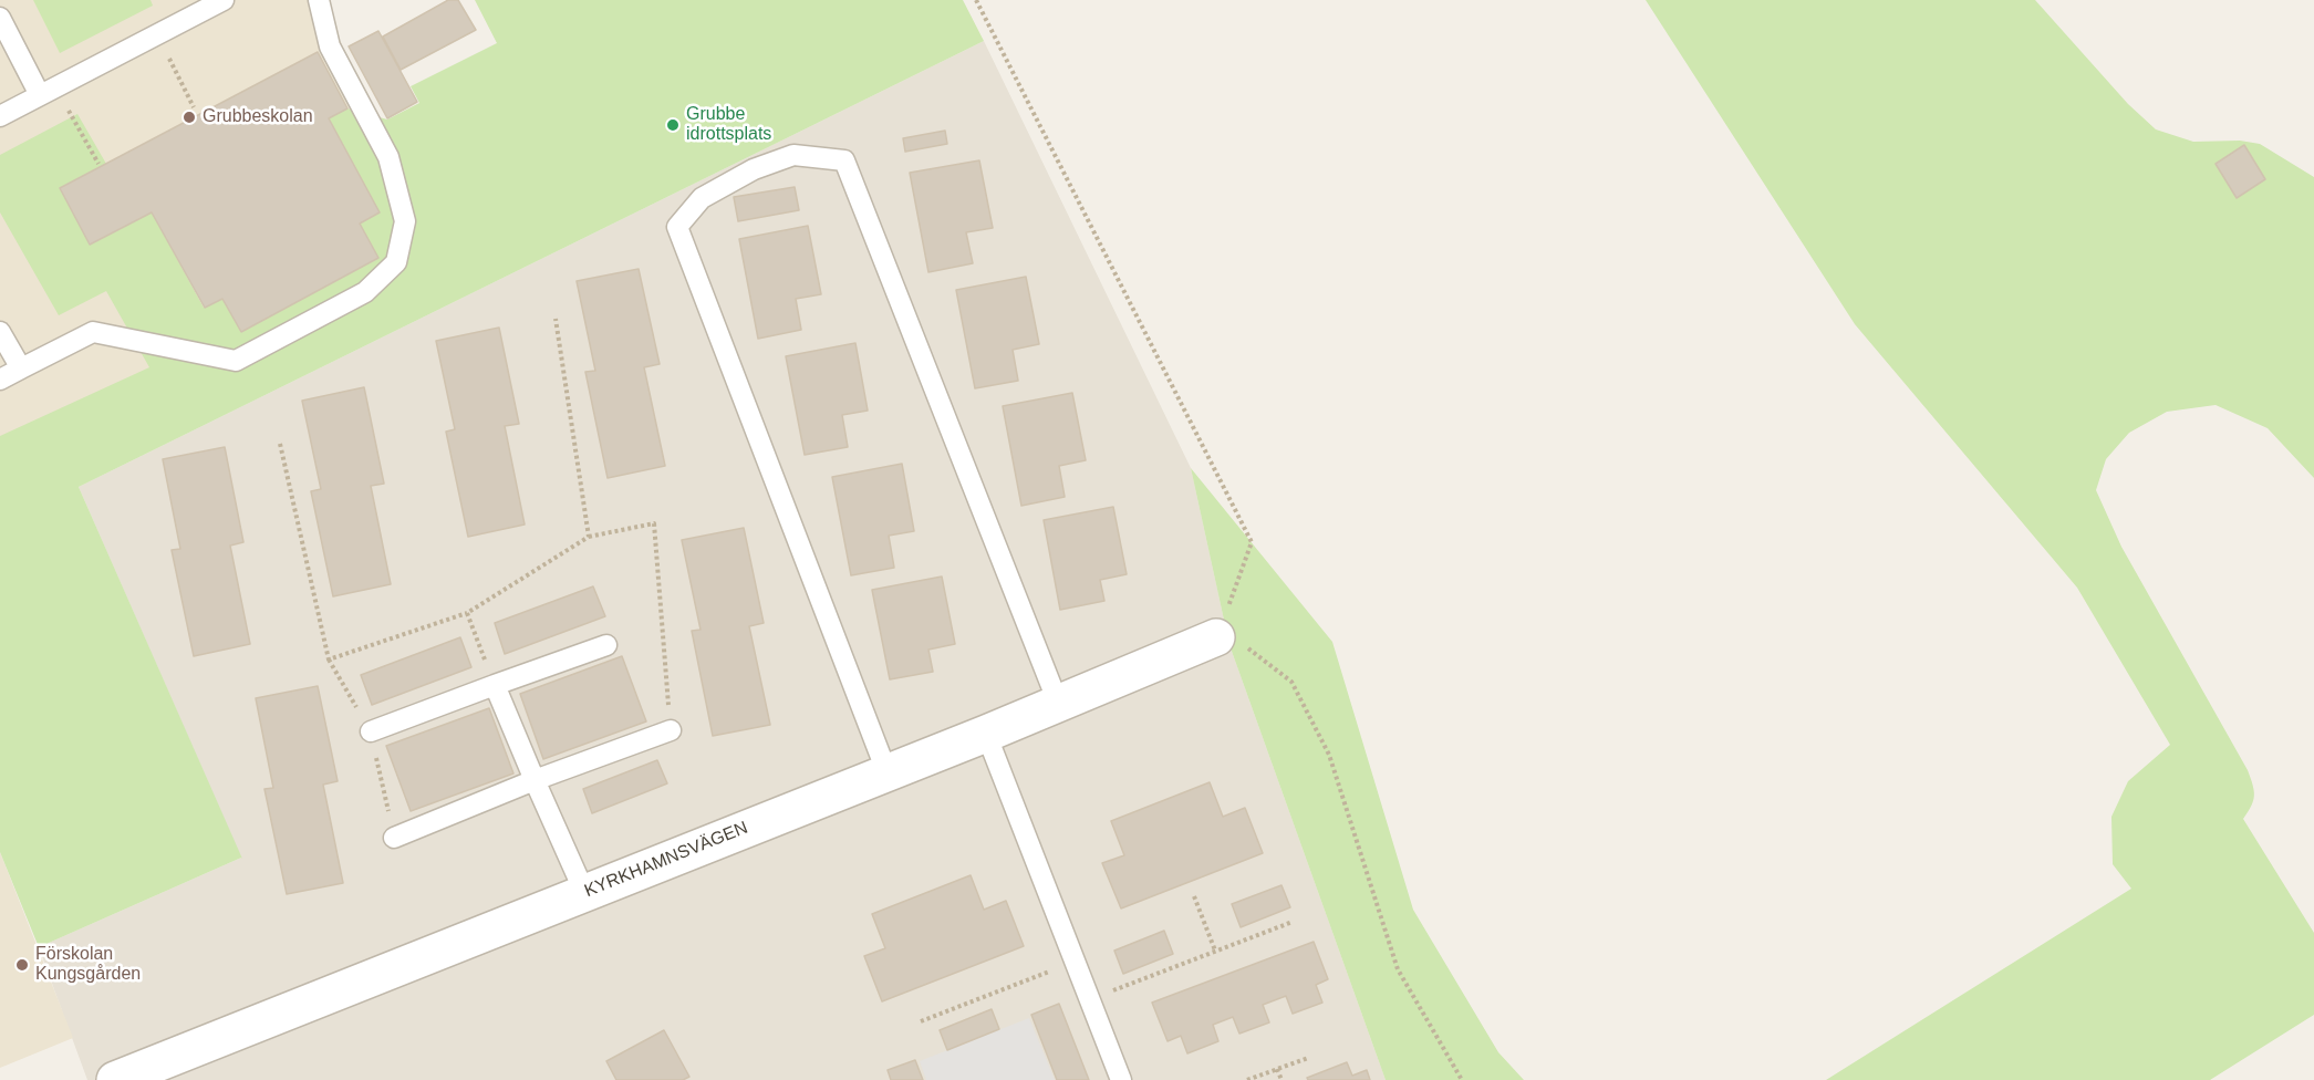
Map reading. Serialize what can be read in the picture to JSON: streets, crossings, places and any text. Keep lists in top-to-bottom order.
{
  "streets": {
    "street": ["KYRKHAMNSVÄGEN"]
  },
  "places": ["Grubbeskolan", "Grubbe idrottsplats", "Förskolan Kungsgården"]
}
